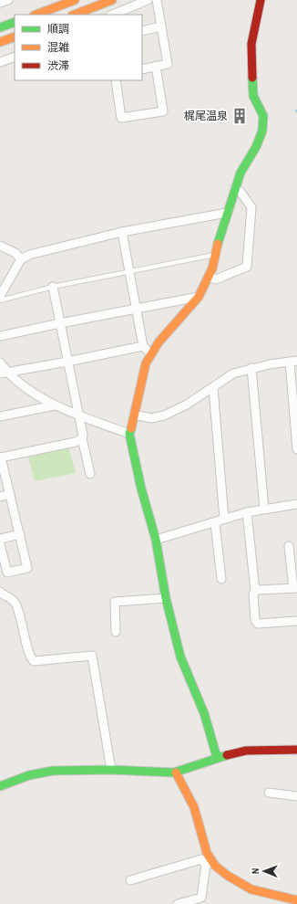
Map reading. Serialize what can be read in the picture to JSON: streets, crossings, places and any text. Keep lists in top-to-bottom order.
{
  "places": {
    "building": ["梶尾温泉"]
  },
  "legend": ["順調", "混雑", "渋滞"],
  "north": "left"
}
